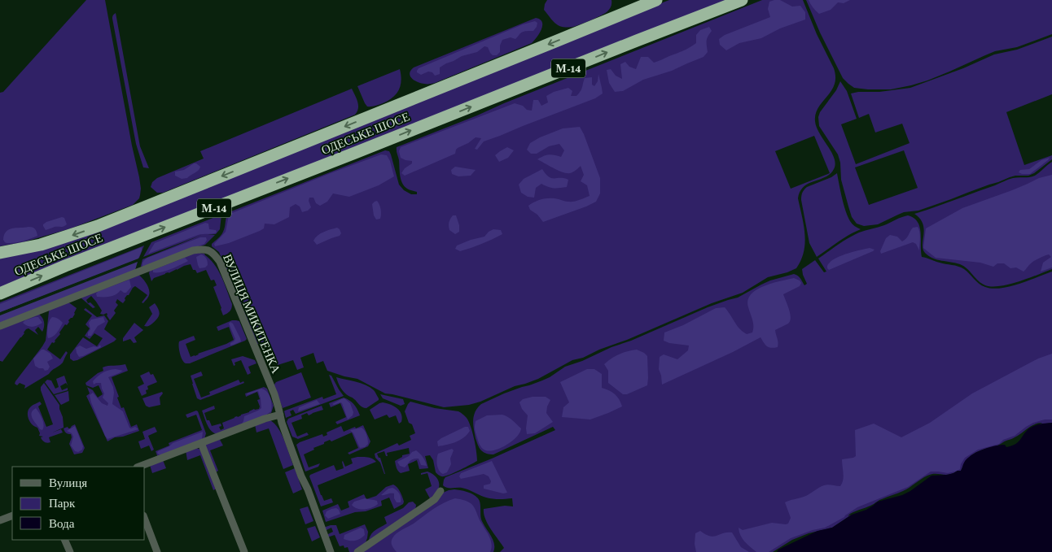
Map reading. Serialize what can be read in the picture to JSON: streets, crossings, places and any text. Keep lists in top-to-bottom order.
{
  "streets": {
    "highway": ["М-14", "ОДЕСЬКЕ ШОСЕ"],
    "street": ["ВУЛИЦЯ МИКИТЕНКА"]
  },
  "legend": ["Вулиця", "Парк", "Вода"]
}
